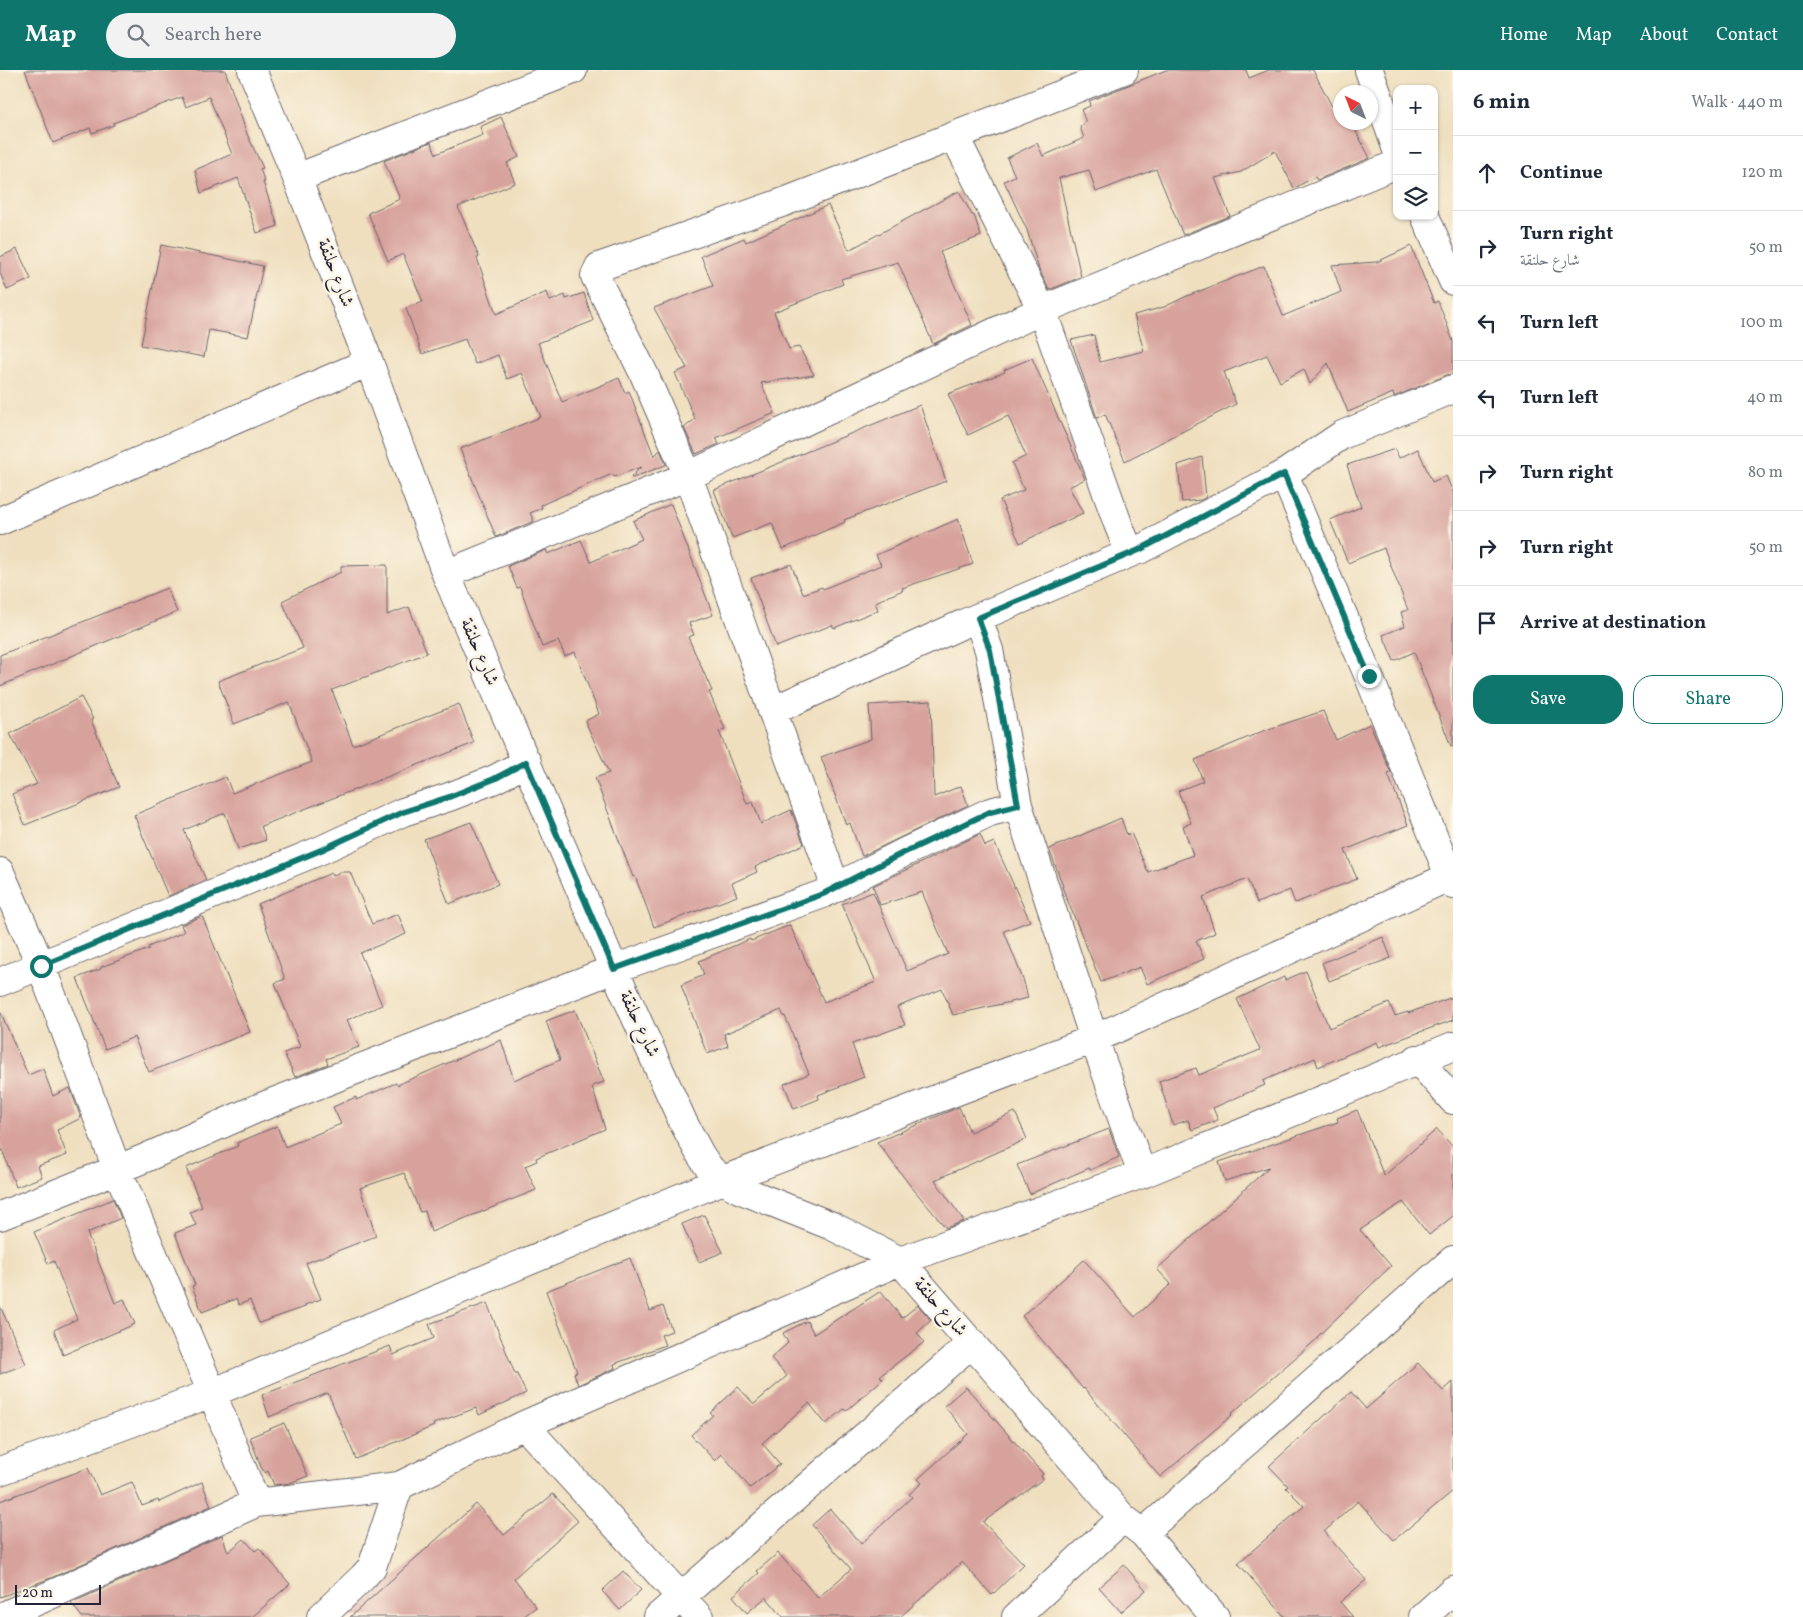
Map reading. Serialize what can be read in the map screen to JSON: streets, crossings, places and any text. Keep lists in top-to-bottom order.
{
  "streets": {
    "street": ["شارع حلنقة"]
  },
  "scale_bar": "20 m",
  "north": "top left",
  "page": {
    "header": "Map",
    "search": "Search here",
    "nav": [
      "Home",
      "Map",
      "About",
      "Contact"
    ],
    "heading": ["6 min", "Walk · 440 m"],
    "map_buttons": ["+", "−"],
    "list": [
      ["Continue", "120 m"],
      ["Turn right", "شارع حلنقة", "50 m"],
      ["Turn left", "100 m"],
      ["Turn left", "40 m"],
      ["Turn right", "80 m"],
      ["Turn right", "50 m"],
      "Arrive at destination"
    ],
    "buttons": ["Save", "Share"],
    "scale": "20 m"
  }
}
